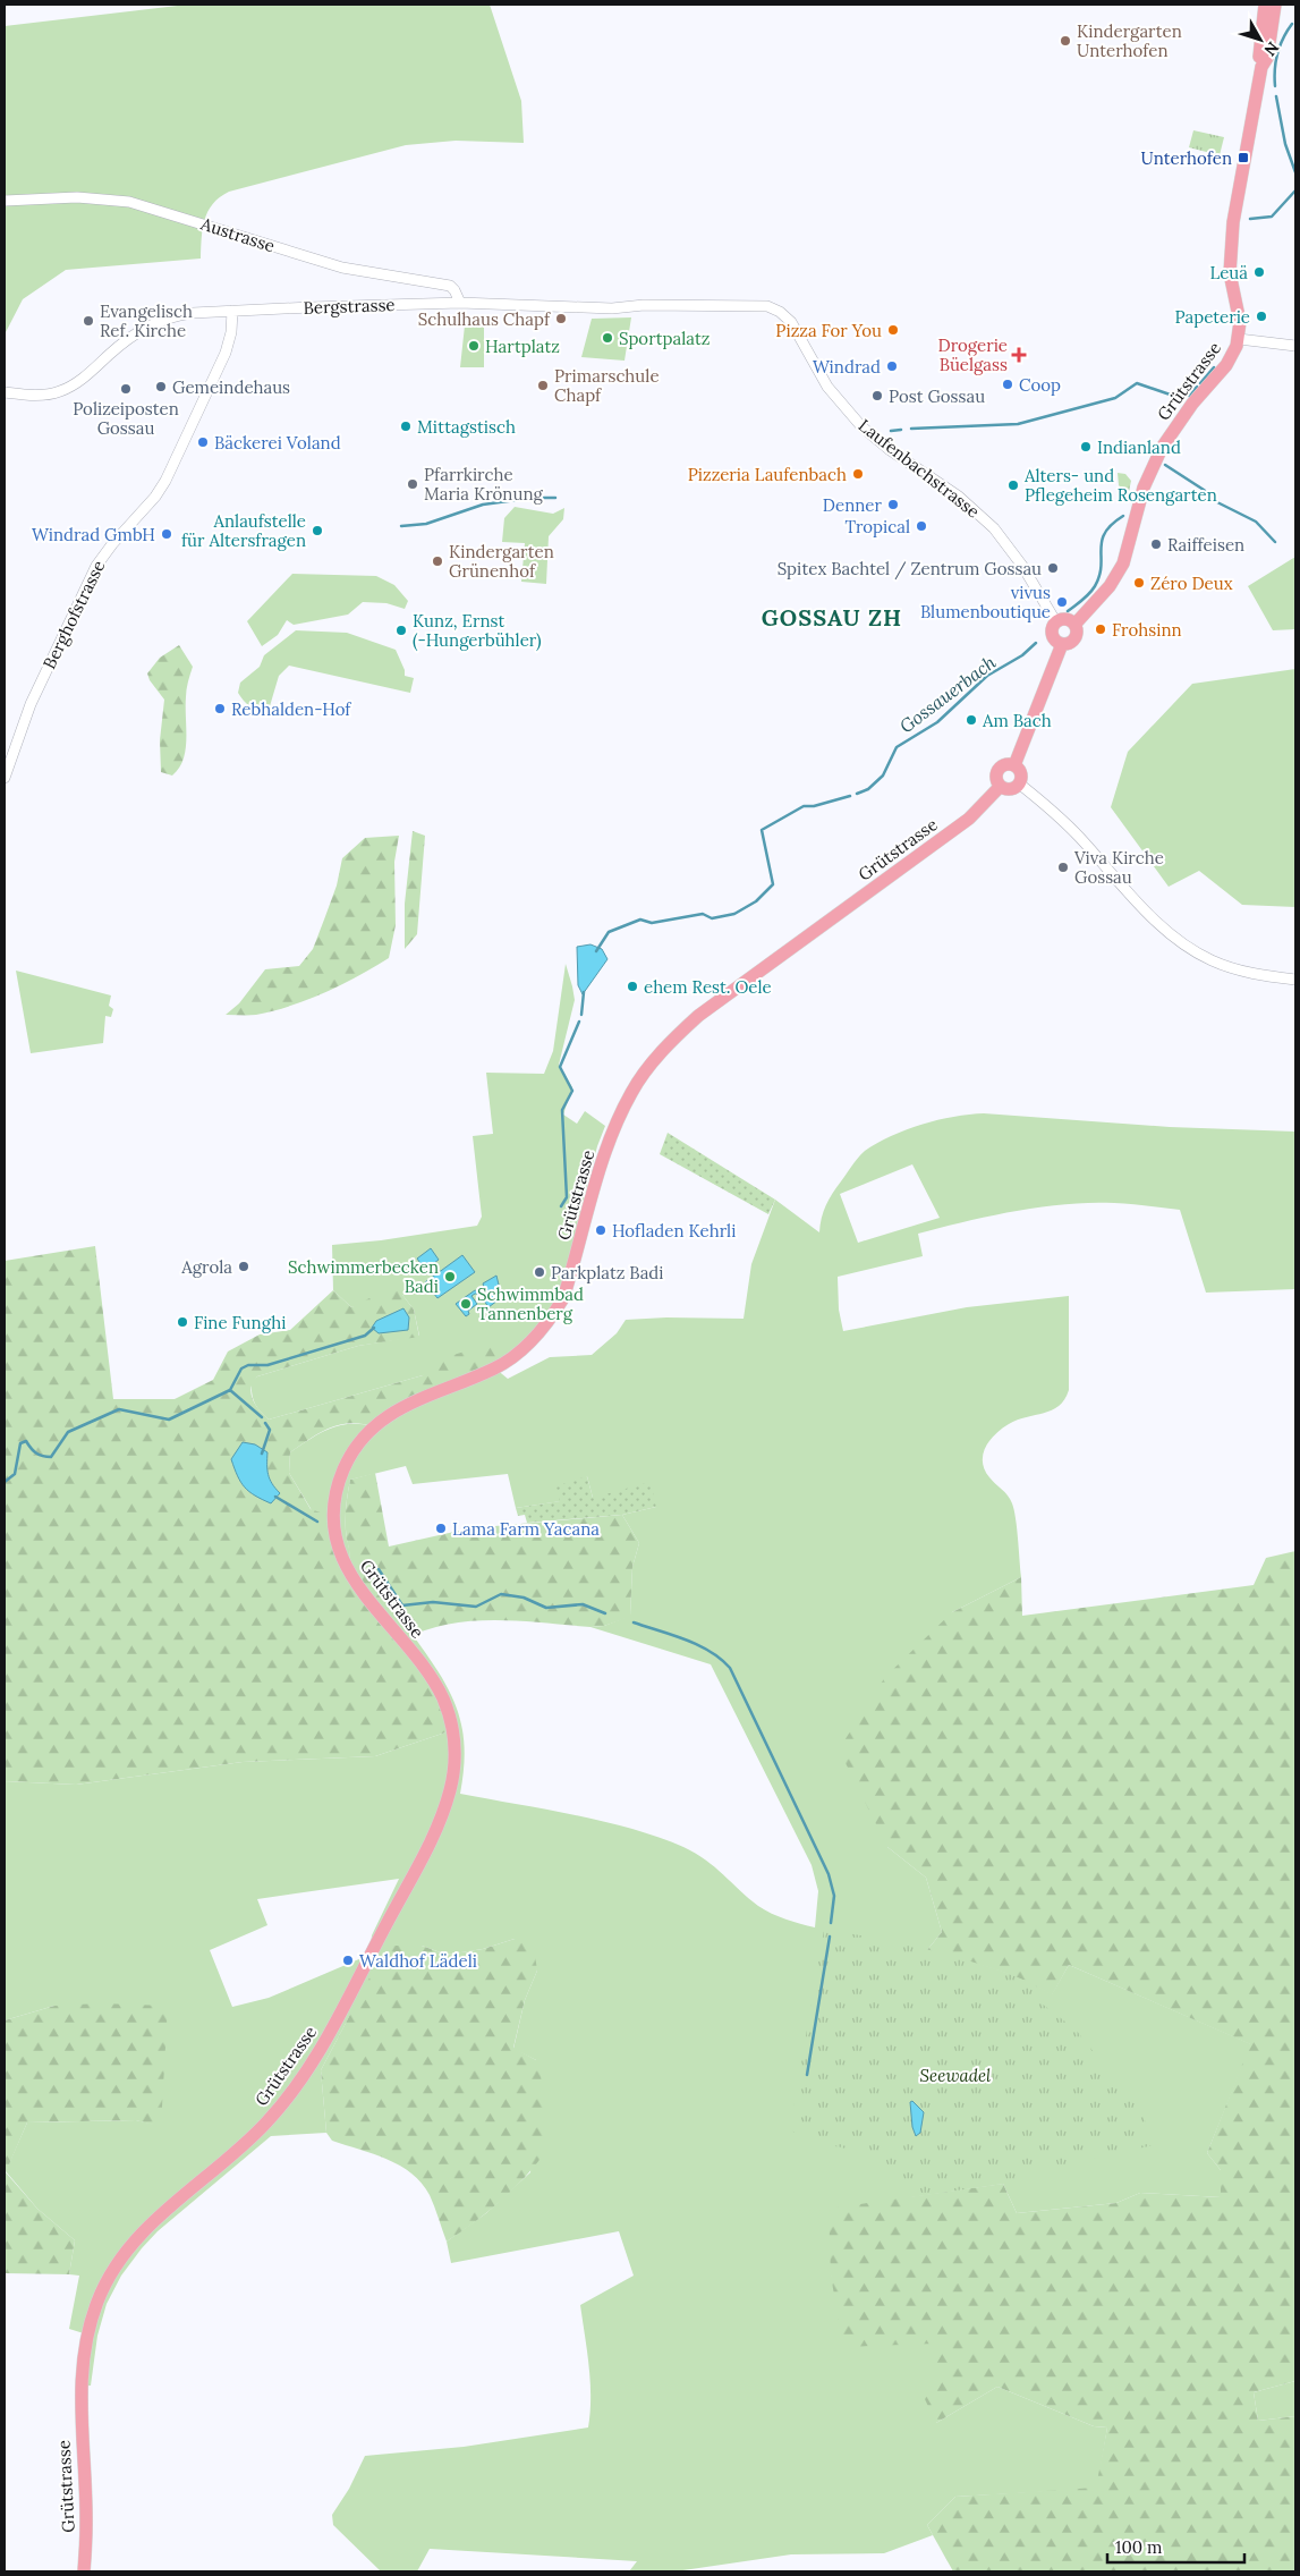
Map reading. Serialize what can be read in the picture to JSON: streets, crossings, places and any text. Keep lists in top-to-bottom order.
{
  "streets": {
    "main road": ["Grütstrasse"],
    "street": [
      "Austrasse",
      "Bergstrasse",
      "Laufenbachstrasse",
      "Berghofstrasse"
    ]
  },
  "crossings": [
    ["Austrasse", "Bergstrasse"],
    ["Bergstrasse", "Laufenbachstrasse"],
    ["Bergstrasse", "Berghofstrasse"],
    ["Grütstrasse", "Laufenbachstrasse"]
  ],
  "districts": ["GOSSAU ZH"],
  "water": ["Gossauerbach"],
  "parks": ["Seewadel"],
  "places": {
    "other": [
      "Kindergarten Unterhofen",
      "Leuä",
      "Papeterie",
      "Schulhaus Chapf",
      "Evangelisch Ref. Kirche",
      "Pizza For You",
      "Sportpalatz",
      "Hartplatz",
      "Windrad",
      "Coop",
      "Primarschule Chapf",
      "Gemeindehaus",
      "Polizeiposten Gossau",
      "Post Gossau",
      "Mittagstisch",
      "Bäckerei Voland",
      "Indianland",
      "Pizzeria Laufenbach",
      "Pfarrkirche Maria Krönung",
      "Alters- und Pflegeheim Rosengarten",
      "Denner",
      "Tropical",
      "Anlaufstelle für Altersfragen",
      "Windrad GmbH",
      "Raiffeisen",
      "Kindergarten Grünenhof",
      "Spitex Bachtel / Zentrum Gossau",
      "Zéro Deux",
      "vivus Blumenboutique",
      "Frohsinn",
      "Kunz, Ernst (-Hungerbühler)",
      "Rebhalden-Hof",
      "Am Bach",
      "Viva Kirche Gossau",
      "ehem Rest. Oele",
      "Hofladen Kehrli",
      "Agrola",
      "Parkplatz Badi",
      "Schwimmerbecken Badi",
      "Schwimmbad Tannenberg",
      "Fine Funghi",
      "Lama Farm Yacana",
      "Waldhof Lädeli"
    ],
    "transit": ["Unterhofen"],
    "health": ["Drogerie Büelgass"]
  },
  "scale_bar": "100 m",
  "north": "bottom right"
}
